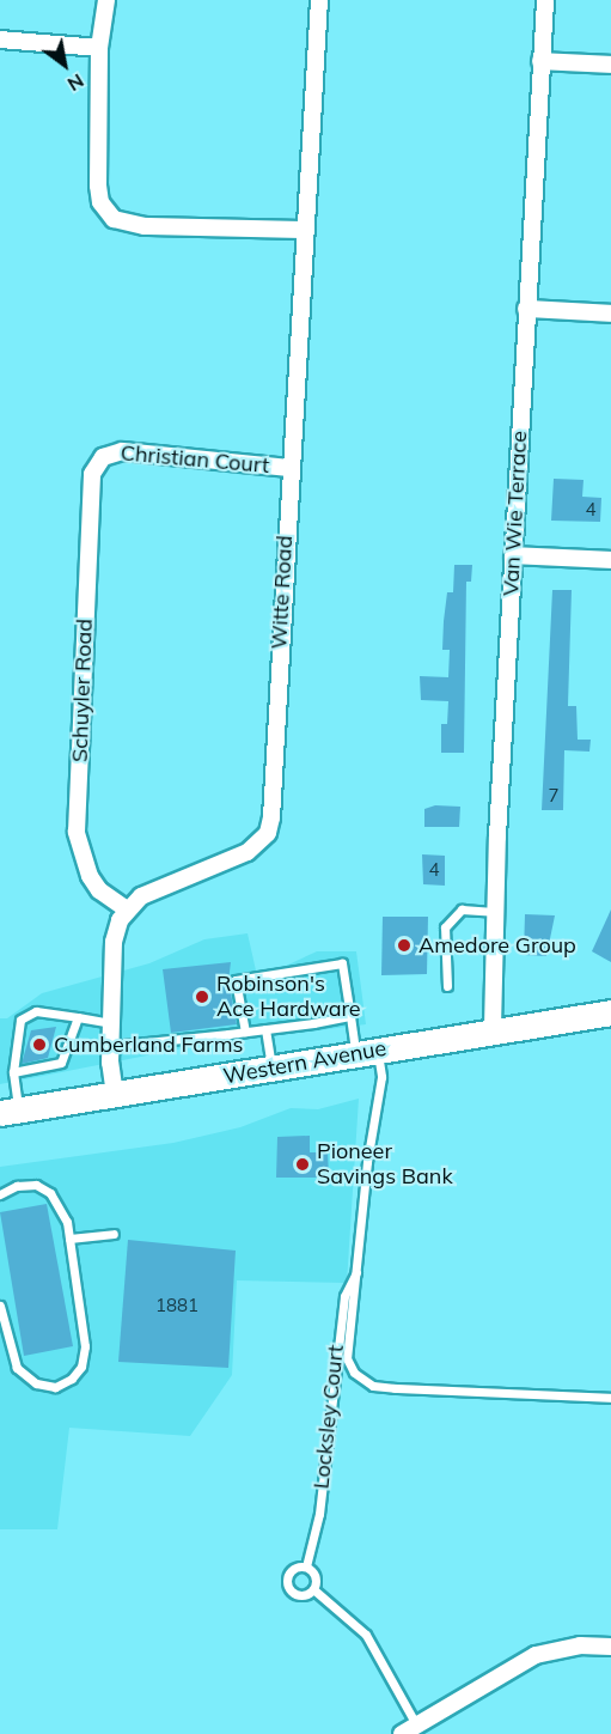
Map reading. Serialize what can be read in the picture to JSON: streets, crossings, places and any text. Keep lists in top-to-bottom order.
{
  "streets": {
    "main road": ["Western Avenue"],
    "street": [
      "Christian Court",
      "Van Wie Terrace",
      "Witte Road",
      "Schuyler Road"
    ],
    "lane": ["Locksley Court"]
  },
  "crossings": [
    ["Christian Court", "Witte Road"],
    ["Christian Court", "Schuyler Road"],
    ["Van Wie Terrace", "Western Avenue"],
    ["Witte Road", "Schuyler Road"]
  ],
  "places": [
    "Amedore Group",
    "Robinson's Ace Hardware",
    "Cumberland Farms",
    "Pioneer Savings Bank"
  ],
  "house_numbers": [
    "4",
    "7",
    "4",
    "1881"
  ],
  "north": "bottom right"
}
